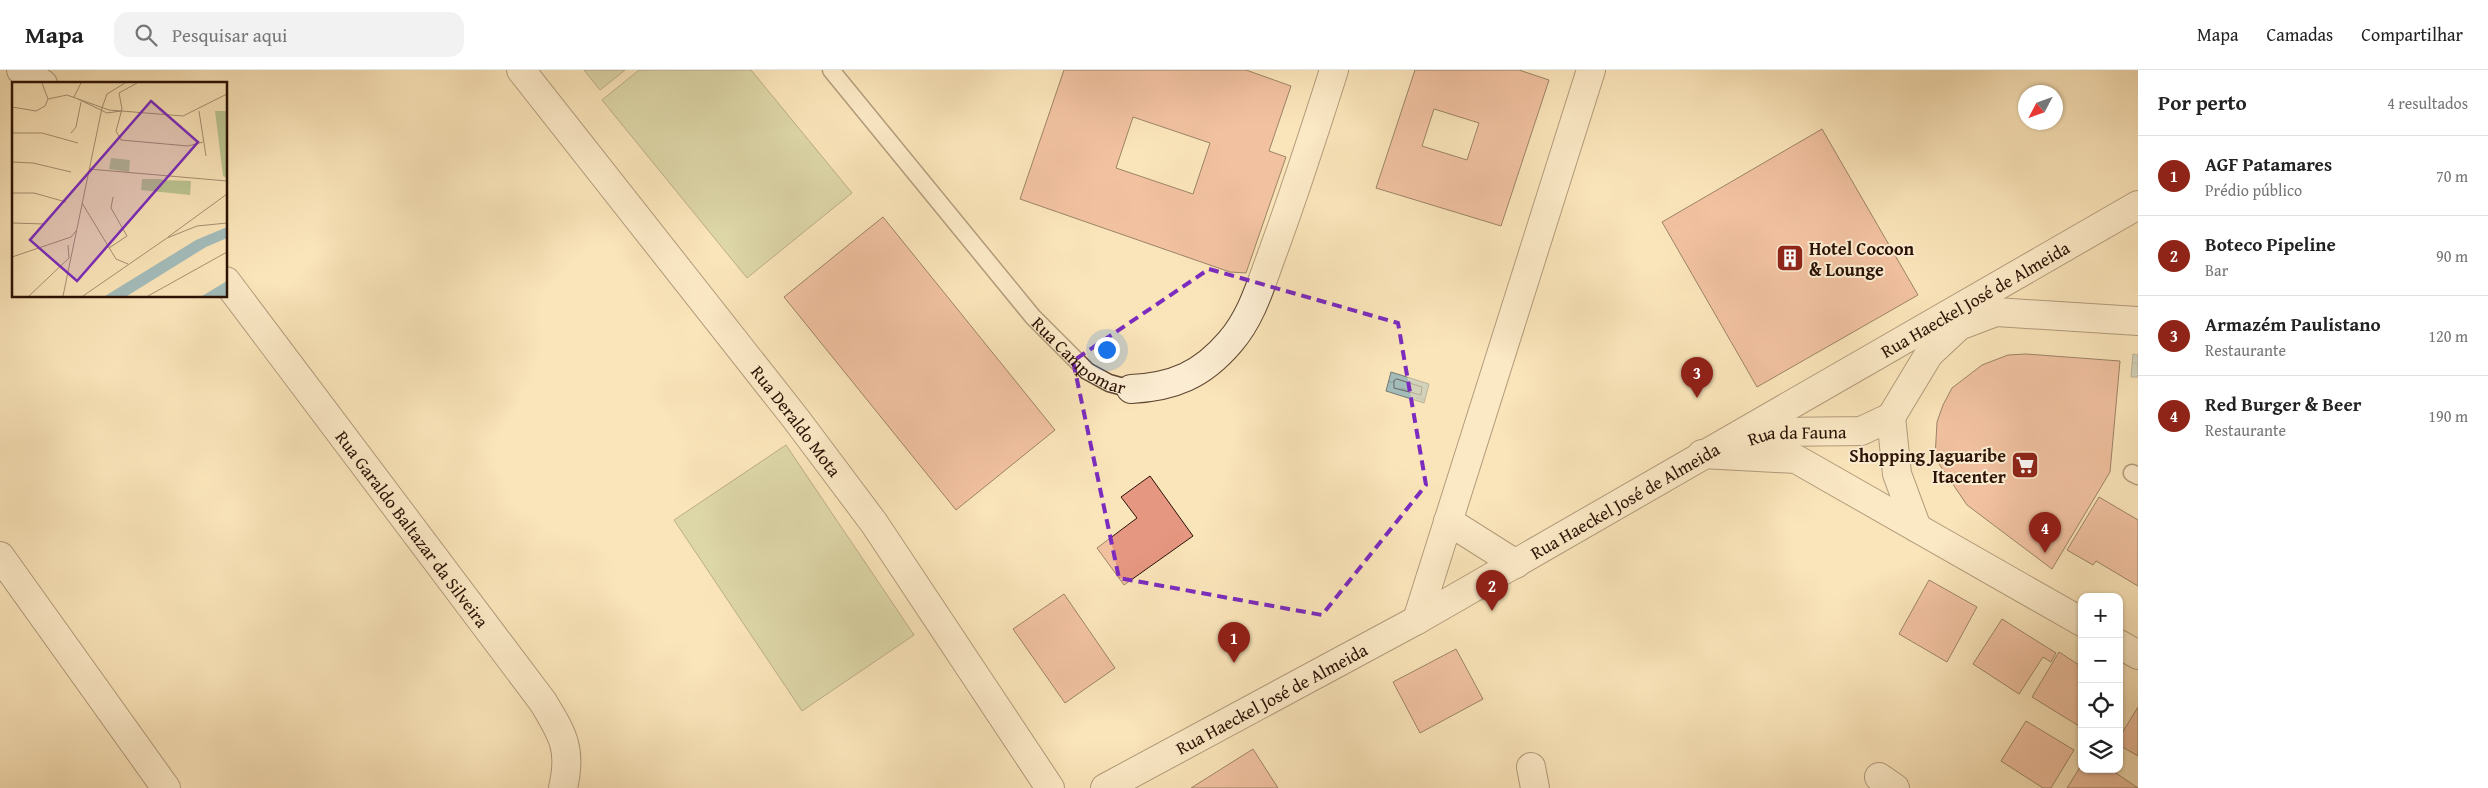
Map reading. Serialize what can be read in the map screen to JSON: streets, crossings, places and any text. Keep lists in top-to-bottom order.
{
  "streets": {
    "street": [
      "Rua Haeckel José de Almeida",
      "Rua Campomar",
      "Rua Deraldo Mota",
      "Rua da Fauna",
      "Rua Garaldo Baltazar da Silveira"
    ]
  },
  "crossings": [
    ["Rua Haeckel José de Almeida", "Rua da Fauna"]
  ],
  "places": {
    "building": ["Hotel Cocoon & Lounge"],
    "supermarket": ["Shopping Jaguaribe Itacenter"]
  },
  "north": "bottom left",
  "page": {
    "header": "Mapa",
    "search": "Pesquisar aqui",
    "nav": ["Mapa", "Camadas", "Compartilhar"],
    "heading": ["Por perto", "4 resultados"],
    "list": [
      {
        "mark": "1",
        "name": "AGF Patamares",
        "note": "Prédio público",
        "value": "70 m"
      },
      {
        "mark": "2",
        "name": "Boteco Pipeline",
        "note": "Bar",
        "value": "90 m"
      },
      {
        "mark": "3",
        "name": "Armazém Paulistano",
        "note": "Restaurante",
        "value": "120 m"
      },
      {
        "mark": "4",
        "name": "Red Burger & Beer",
        "note": "Restaurante",
        "value": "190 m"
      }
    ],
    "pins": [
      "3",
      "4",
      "2",
      "1"
    ],
    "map_buttons": ["+", "−"]
  }
}
